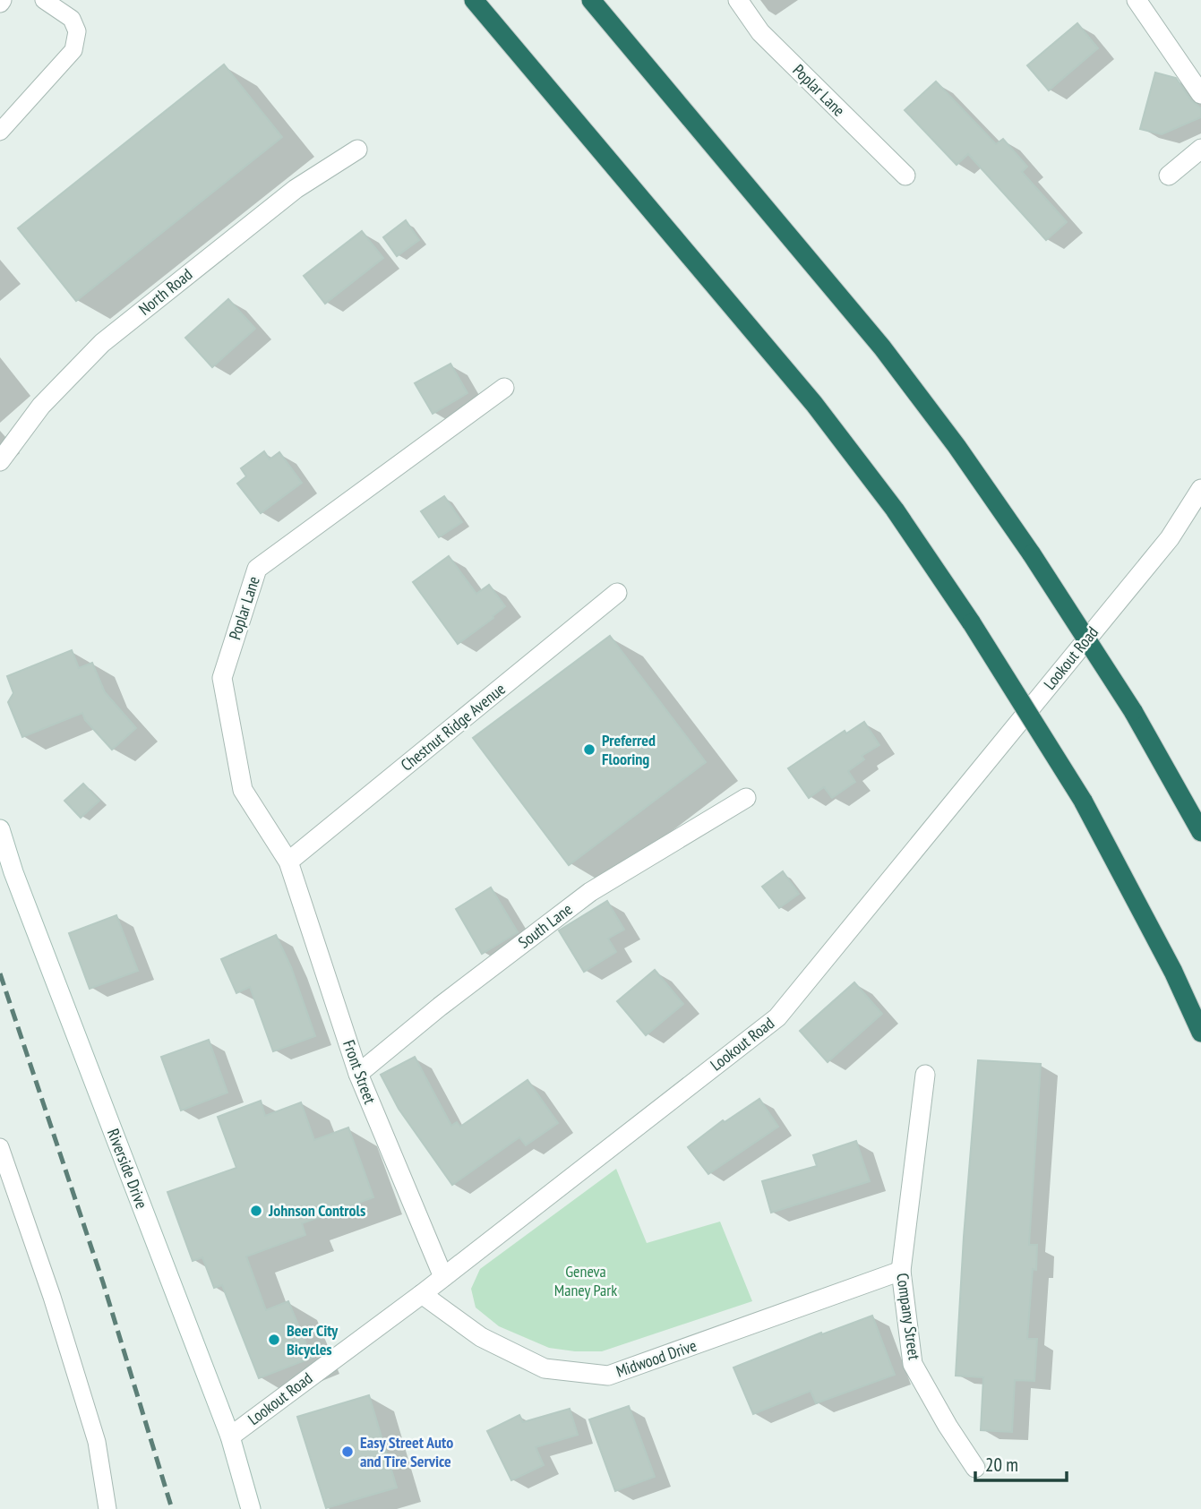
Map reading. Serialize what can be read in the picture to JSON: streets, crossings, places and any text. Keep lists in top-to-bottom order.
{
  "streets": {
    "street": [
      "Poplar Lane",
      "North Road",
      "Lookout Road",
      "Chestnut Ridge Avenue",
      "South Lane",
      "Front Street",
      "Riverside Drive",
      "Company Street",
      "Midwood Drive"
    ]
  },
  "crossings": [
    ["Poplar Lane", "Chestnut Ridge Avenue"],
    ["Poplar Lane", "Front Street"],
    ["Lookout Road", "Front Street"],
    ["Lookout Road", "Riverside Drive"],
    ["Lookout Road", "Midwood Drive"],
    ["Chestnut Ridge Avenue", "Front Street"],
    ["South Lane", "Front Street"],
    ["Company Street", "Midwood Drive"]
  ],
  "parks": ["Geneva Maney Park"],
  "places": [
    "Preferred Flooring",
    "Johnson Controls",
    "Beer City Bicycles",
    "Easy Street Auto and Tire Service"
  ],
  "scale_bar": "20 m"
}
